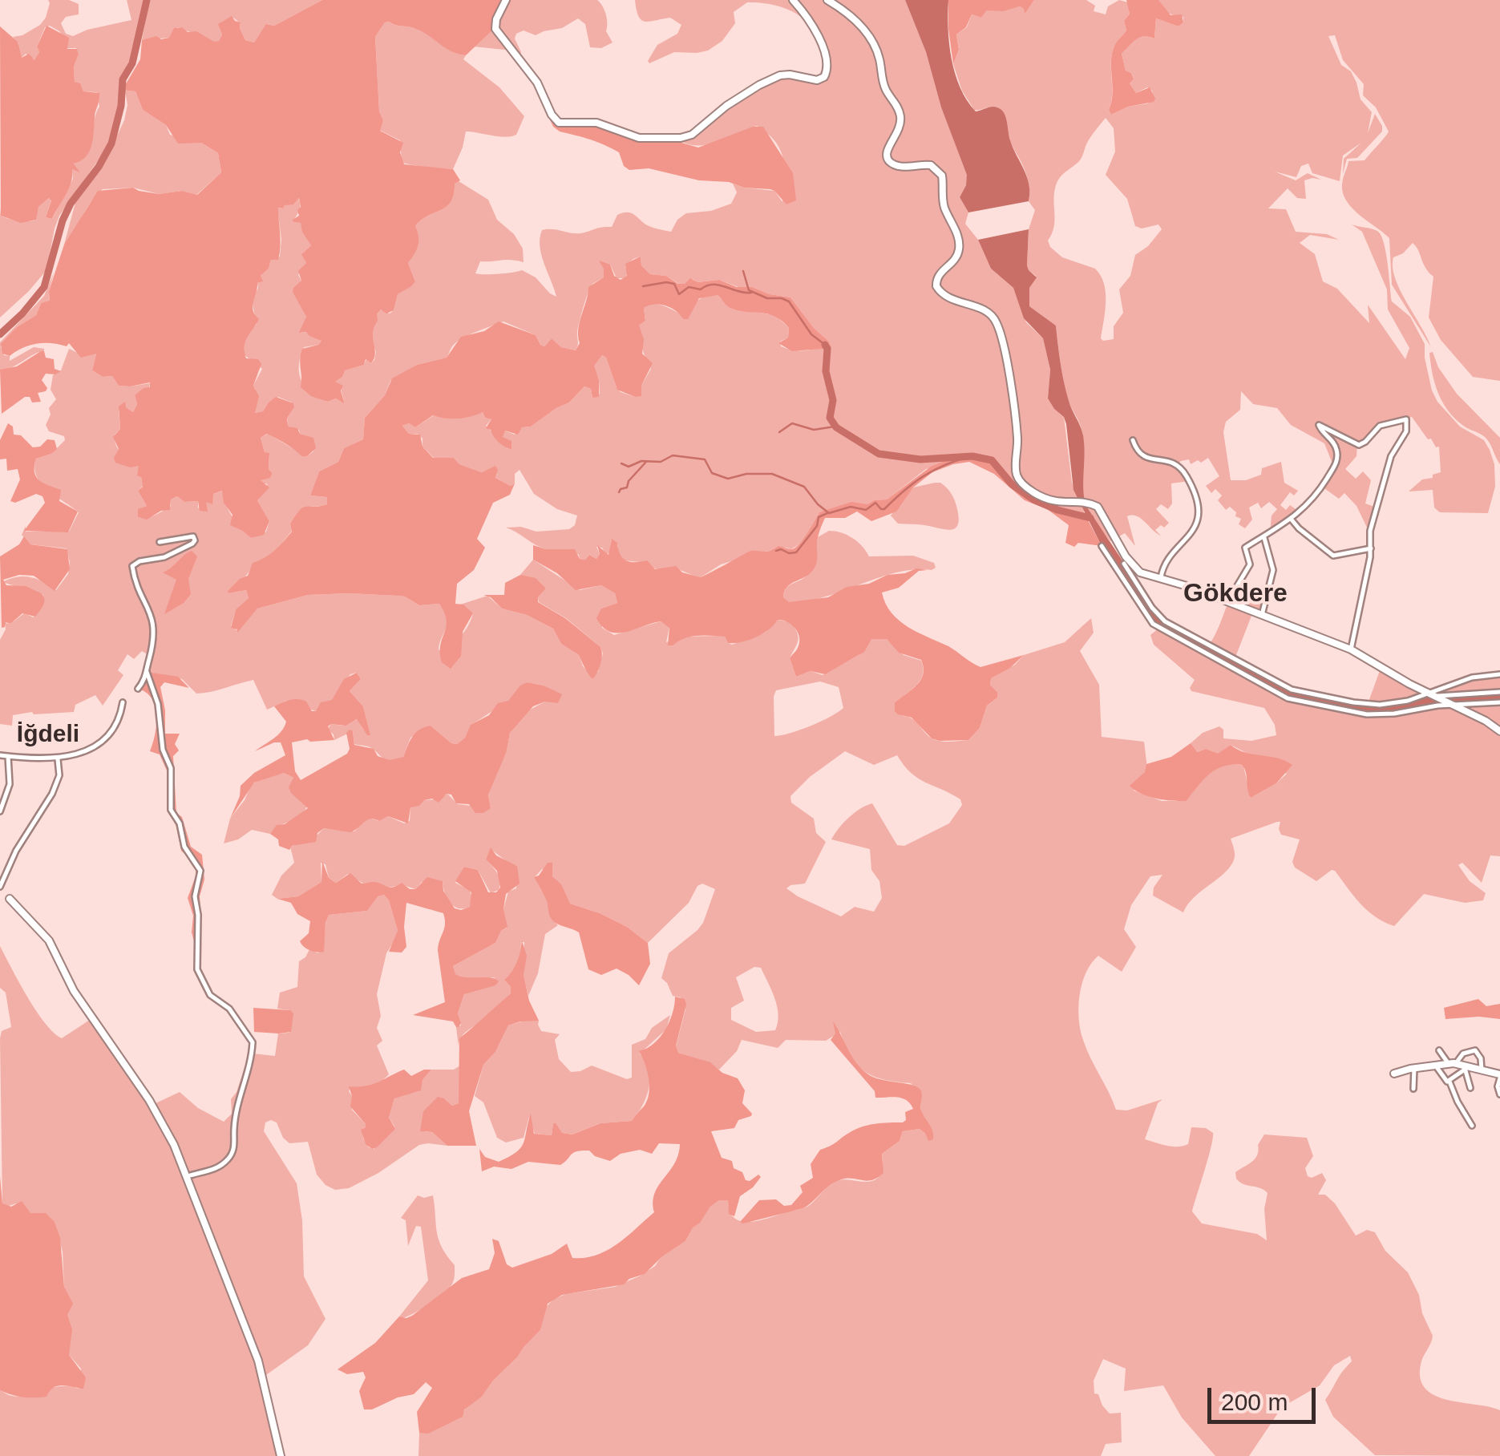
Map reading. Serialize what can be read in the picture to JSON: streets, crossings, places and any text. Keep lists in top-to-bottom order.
{
  "districts": ["Gökdere", "İğdeli"],
  "scale_bar": "200 m"
}
